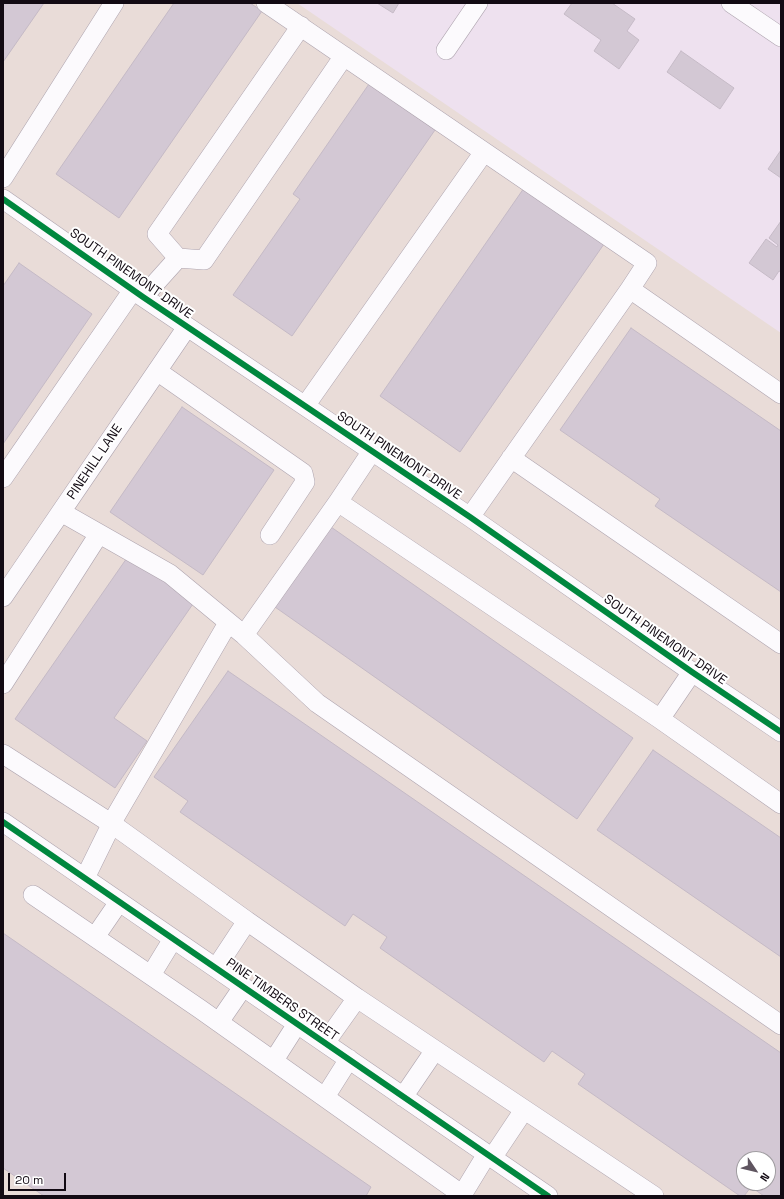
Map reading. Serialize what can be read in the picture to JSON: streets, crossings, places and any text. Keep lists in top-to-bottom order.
{
  "streets": {
    "street": ["SOUTH PINEMONT DRIVE", "PINEHILL LANE", "PINE TIMBERS STREET"]
  },
  "crossings": [
    ["SOUTH PINEMONT DRIVE", "PINEHILL LANE"]
  ],
  "scale_bar": "20 m",
  "north": "bottom right"
}
